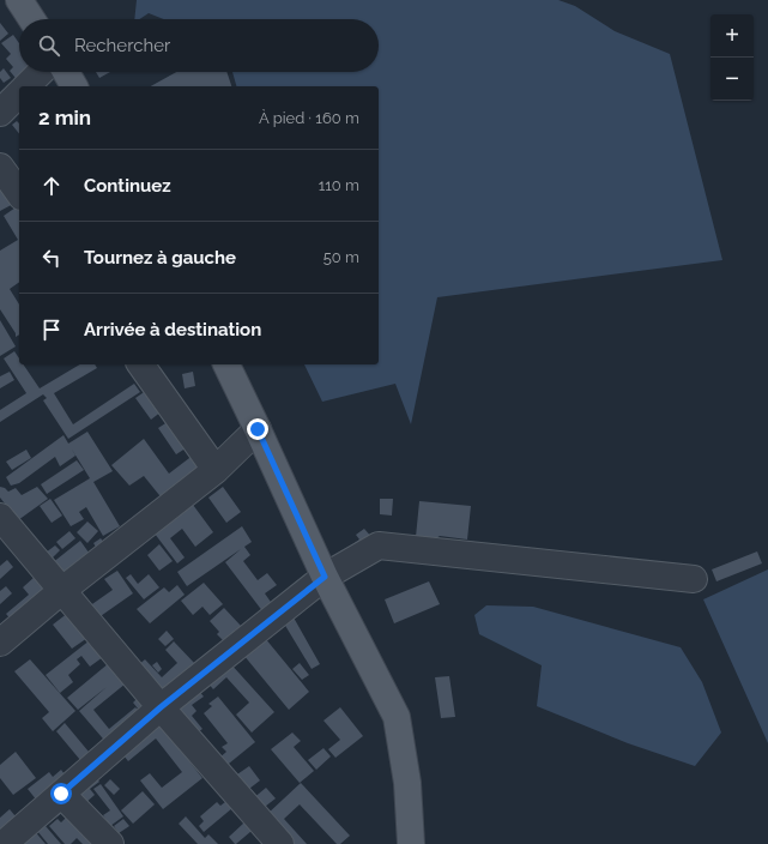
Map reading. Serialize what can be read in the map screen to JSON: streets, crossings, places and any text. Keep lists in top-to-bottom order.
{
  "page": {
    "map_buttons": ["+", "−"],
    "search": "Rechercher",
    "heading": ["2 min", "À pied · 160 m"],
    "list": [
      ["Continuez", "110 m"],
      ["Tournez à gauche", "50 m"],
      "Arrivée à destination"
    ]
  }
}
